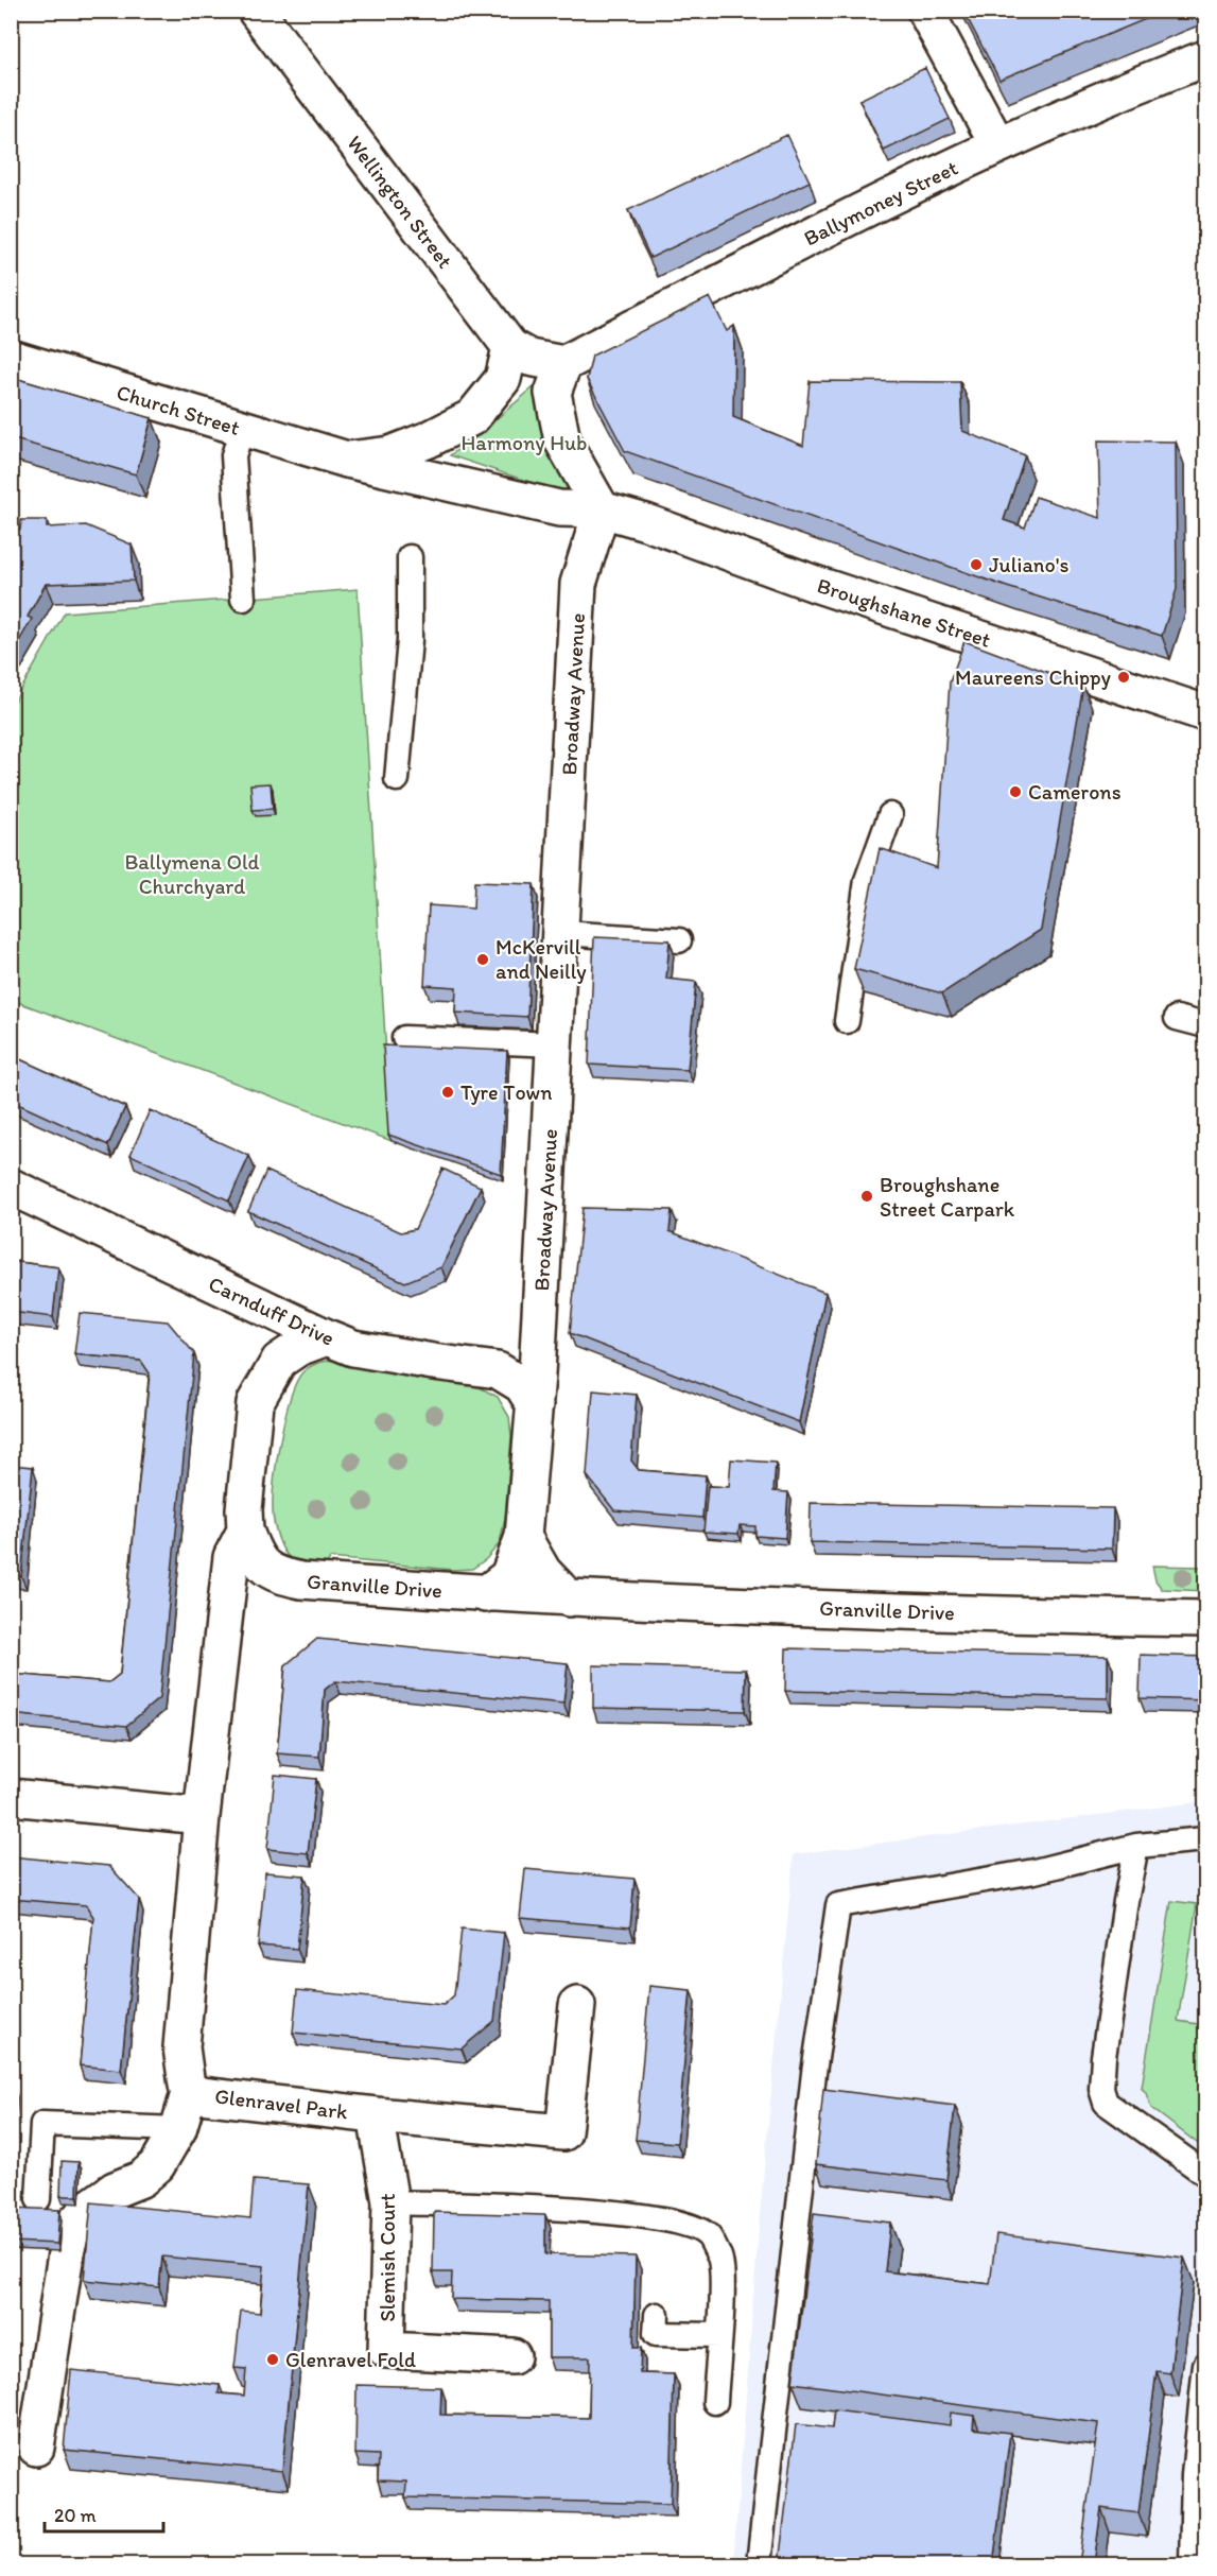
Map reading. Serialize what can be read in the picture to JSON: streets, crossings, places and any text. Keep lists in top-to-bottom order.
{
  "streets": {
    "street": [
      "Wellington Street",
      "Ballymoney Street",
      "Church Street",
      "Broughshane Street",
      "Broadway Avenue",
      "Carnduff Drive",
      "Granville Drive",
      "Glenravel Park",
      "Slemish Court"
    ]
  },
  "crossings": [
    ["Wellington Street", "Ballymoney Street"],
    ["Wellington Street", "Church Street"],
    ["Church Street", "Broughshane Street"],
    ["Church Street", "Broadway Avenue"],
    ["Broughshane Street", "Broadway Avenue"],
    ["Broadway Avenue", "Carnduff Drive"],
    ["Broadway Avenue", "Granville Drive"],
    ["Carnduff Drive", "Glenravel Park"],
    ["Glenravel Park", "Slemish Court"]
  ],
  "parks": ["Harmony Hub", "Ballymena Old Churchyard"],
  "places": [
    "Juliano's",
    "Maureens Chippy",
    "Camerons",
    "McKervill and Neilly",
    "Tyre Town",
    "Broughshane Street Carpark",
    "Glenravel Fold"
  ],
  "scale_bar": "20 m"
}
